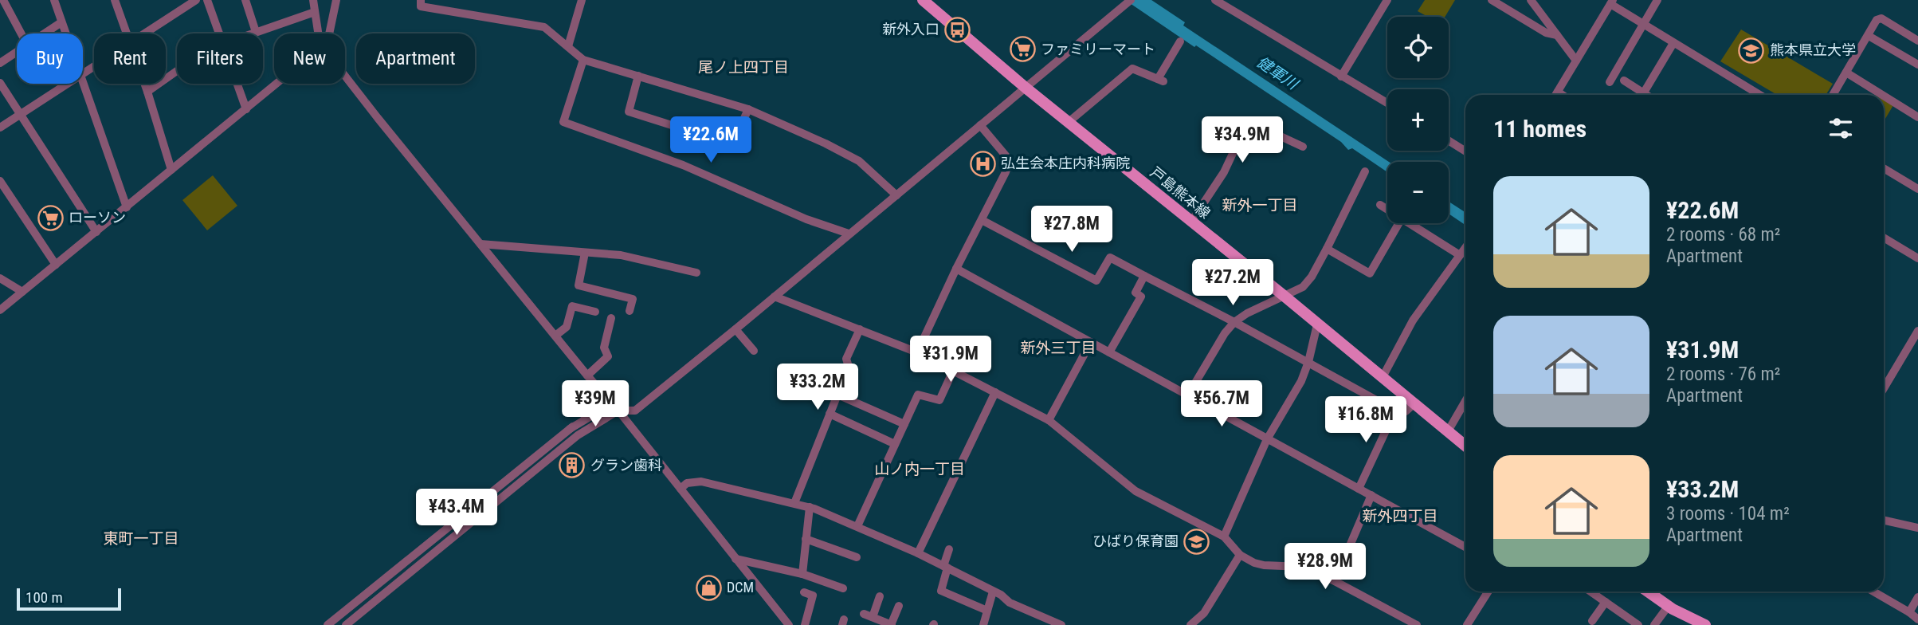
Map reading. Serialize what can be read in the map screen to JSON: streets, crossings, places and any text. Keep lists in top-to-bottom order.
{
  "streets": {
    "main road": ["戸島熊本線"]
  },
  "districts": [
    "尾ノ上四丁目",
    "新外一丁目",
    "新外三丁目",
    "山ノ内一丁目",
    "新外四丁目",
    "東町一丁目"
  ],
  "water": ["健軍川"],
  "places": {
    "bus stop": ["新外入口"],
    "supermarket": ["ファミリーマート", "ローソン"],
    "school or university": ["熊本県立大学", "ひばり保育園"],
    "hospital": ["弘生会本庄内科病院"],
    "building": ["グラン歯科"],
    "shop": ["DCM"]
  },
  "scale_bar": "100 m",
  "page": {
    "map_buttons": ["+", "−"],
    "chip": [
      "Buy",
      "Rent",
      "Filters",
      "New",
      "Apartment"
    ],
    "heading": "11 homes",
    "price": [
      "¥22.6M",
      "¥34.9M",
      "¥27.8M",
      "¥27.2M",
      "¥31.9M",
      "¥33.2M",
      "¥39M",
      "¥56.7M",
      "¥16.8M",
      "¥43.4M",
      "¥28.9M"
    ],
    "list": [
      {
        "name": "¥22.6M",
        "note": "2 rooms · 68 m² · Apartment"
      },
      {
        "name": "¥31.9M",
        "note": "2 rooms · 76 m² · Apartment"
      },
      {
        "name": "¥33.2M",
        "note": "3 rooms · 104 m² · Apartment"
      }
    ],
    "scale": "100 m"
  }
}
